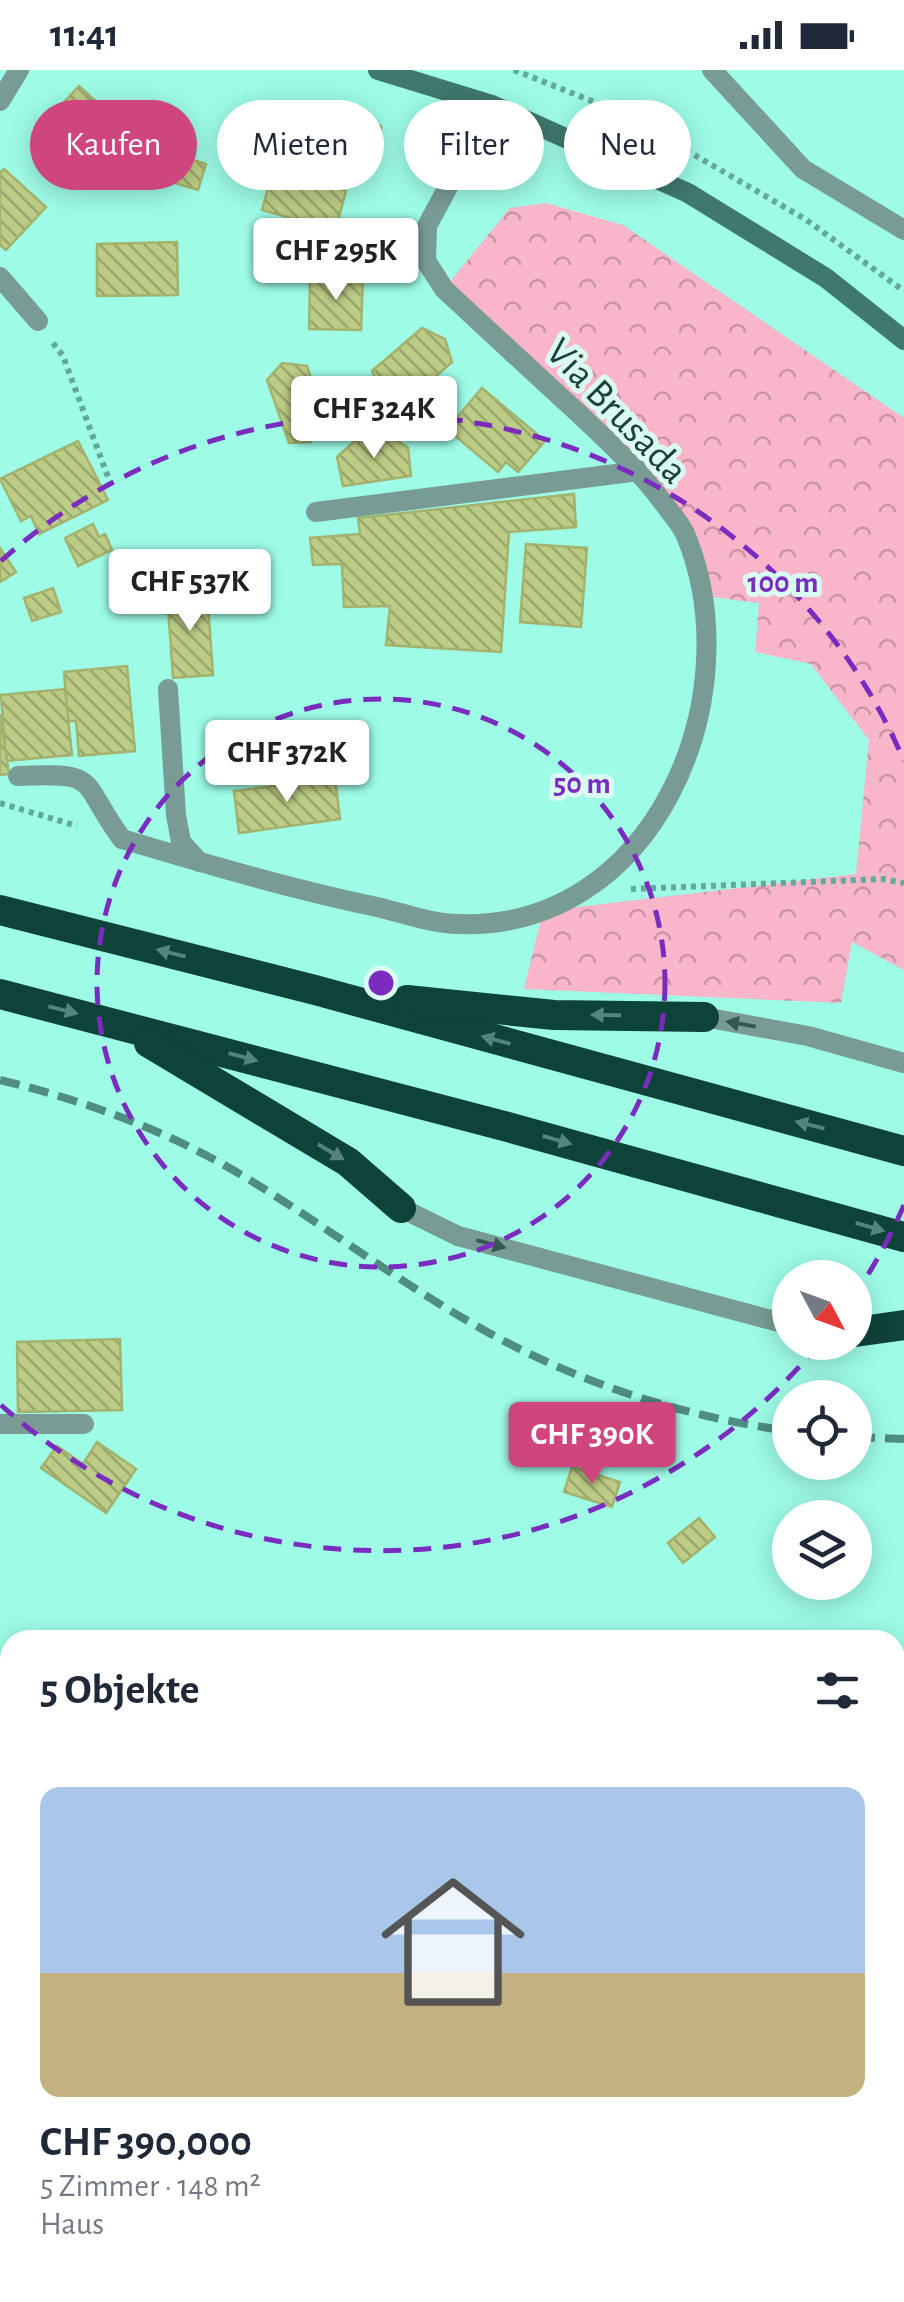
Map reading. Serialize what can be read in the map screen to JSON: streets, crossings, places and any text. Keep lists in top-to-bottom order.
{
  "streets": {
    "street": ["Via Brusada"]
  },
  "north": "bottom right",
  "page": {
    "status": "11:41",
    "chip": [
      "Kaufen",
      "Mieten",
      "Filter",
      "Neu"
    ],
    "price": [
      "CHF 295K",
      "CHF 324K",
      "CHF 537K",
      "CHF 372K",
      "CHF 390K"
    ],
    "heading": "5 Objekte",
    "list": [
      {
        "name": "CHF 390,000",
        "note": "5 Zimmer · 148 m² · Haus"
      }
    ]
  },
  "rings": ["100 m", "50 m"]
}
